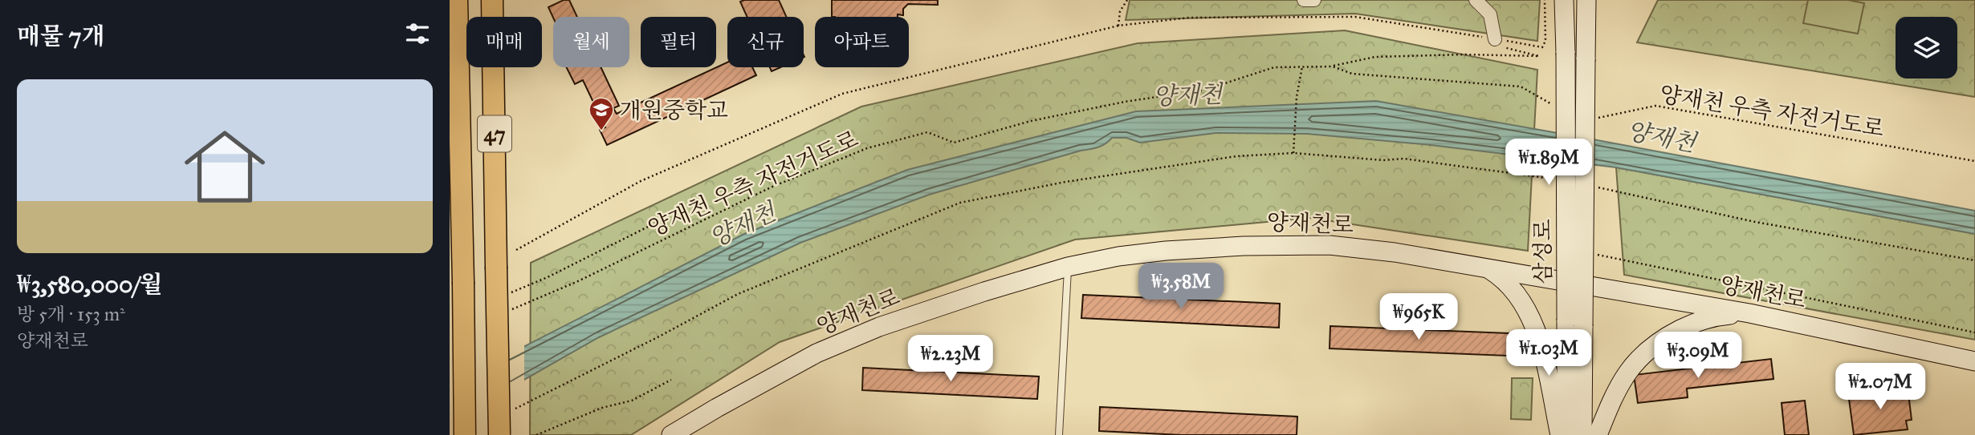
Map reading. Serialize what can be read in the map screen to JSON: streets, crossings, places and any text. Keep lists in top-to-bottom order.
{
  "streets": {
    "main road": ["47"],
    "street": ["양재천로", "삼성로"],
    "path": ["양재천 우측 자전거도로"]
  },
  "water": ["양재천"],
  "places": {
    "school or university": ["개원중학교"]
  },
  "page": {
    "heading": "매물 7개",
    "chip": [
      "매매",
      "월세",
      "필터",
      "신규",
      "아파트"
    ],
    "list": [
      {
        "name": "₩3,580,000/월",
        "note": "방 5개 · 153 m² · 양재천로"
      }
    ],
    "price": [
      "₩1.89M",
      "₩3.58M",
      "₩965K",
      "₩1.03M",
      "₩3.09M",
      "₩2.23M",
      "₩2.07M"
    ]
  }
}
